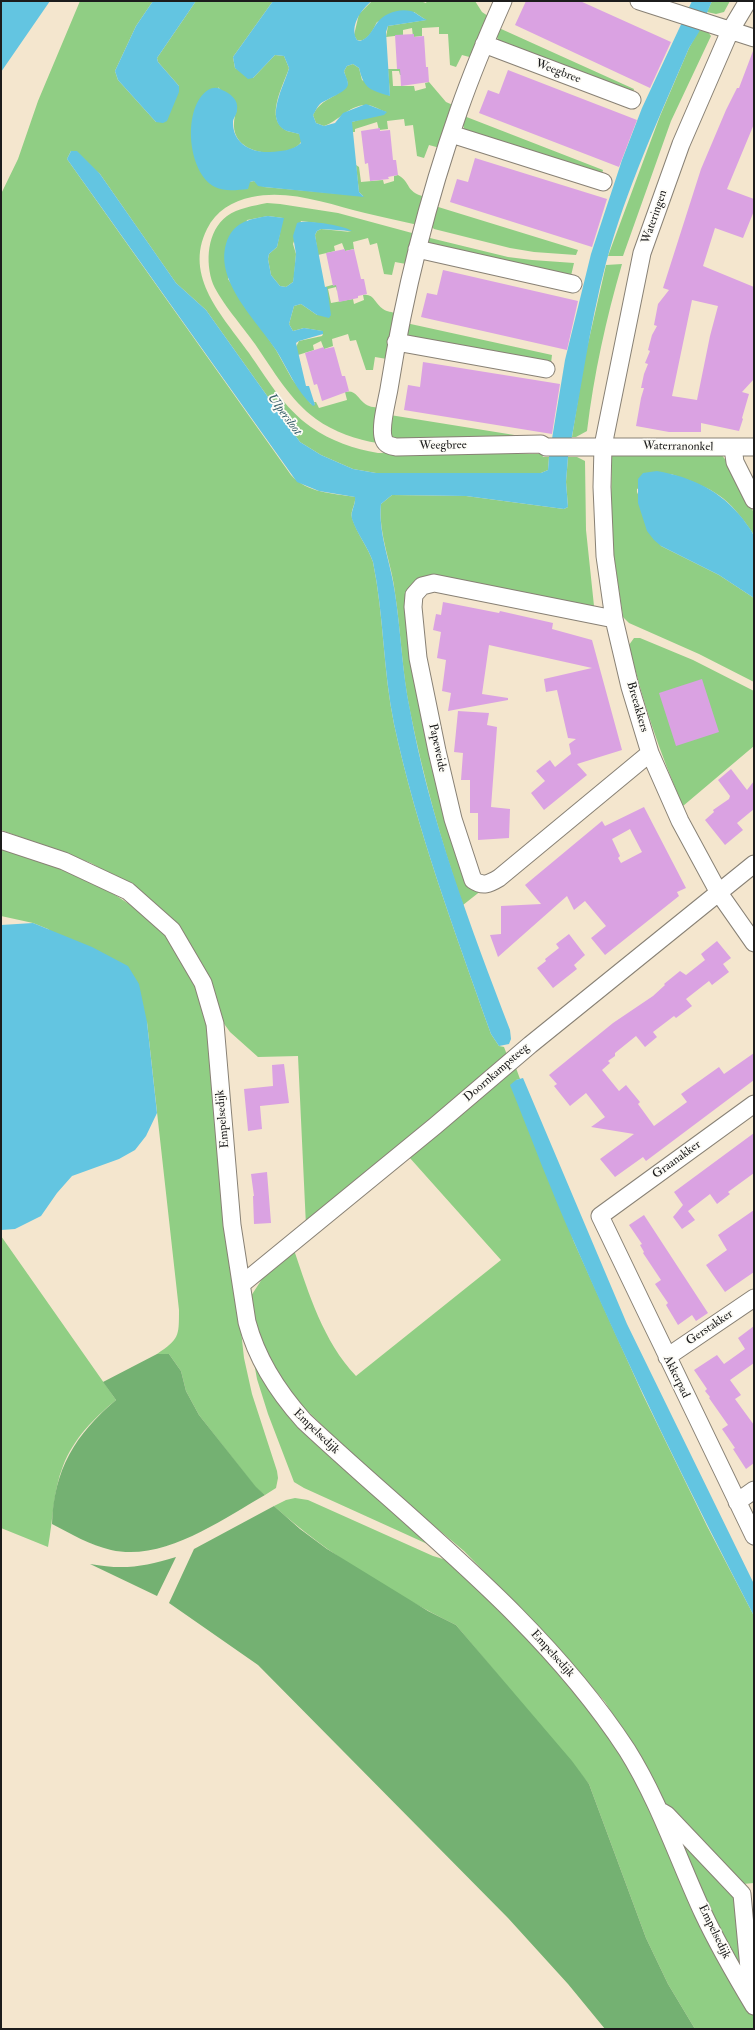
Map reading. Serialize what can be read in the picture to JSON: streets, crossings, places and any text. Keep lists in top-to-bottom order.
{
  "streets": {
    "street": [
      "Weegbree",
      "Wateringen",
      "Waterranonkel",
      "Breeakkers",
      "Papeweide",
      "Doornkampsteeg",
      "Empelsedijk",
      "Graanakker",
      "Gerstakker",
      "Akkerpad"
    ]
  },
  "crossings": [
    ["Weegbree", "Wateringen"],
    ["Weegbree", "Waterranonkel"],
    ["Weegbree", "Breeakkers"],
    ["Wateringen", "Waterranonkel"],
    ["Wateringen", "Breeakkers"],
    ["Waterranonkel", "Breeakkers"],
    ["Breeakkers", "Papeweide"],
    ["Breeakkers", "Doornkampsteeg"],
    ["Doornkampsteeg", "Empelsedijk"],
    ["Graanakker", "Akkerpad"],
    ["Gerstakker", "Akkerpad"]
  ],
  "water": ["Ulpersloot"]
}
